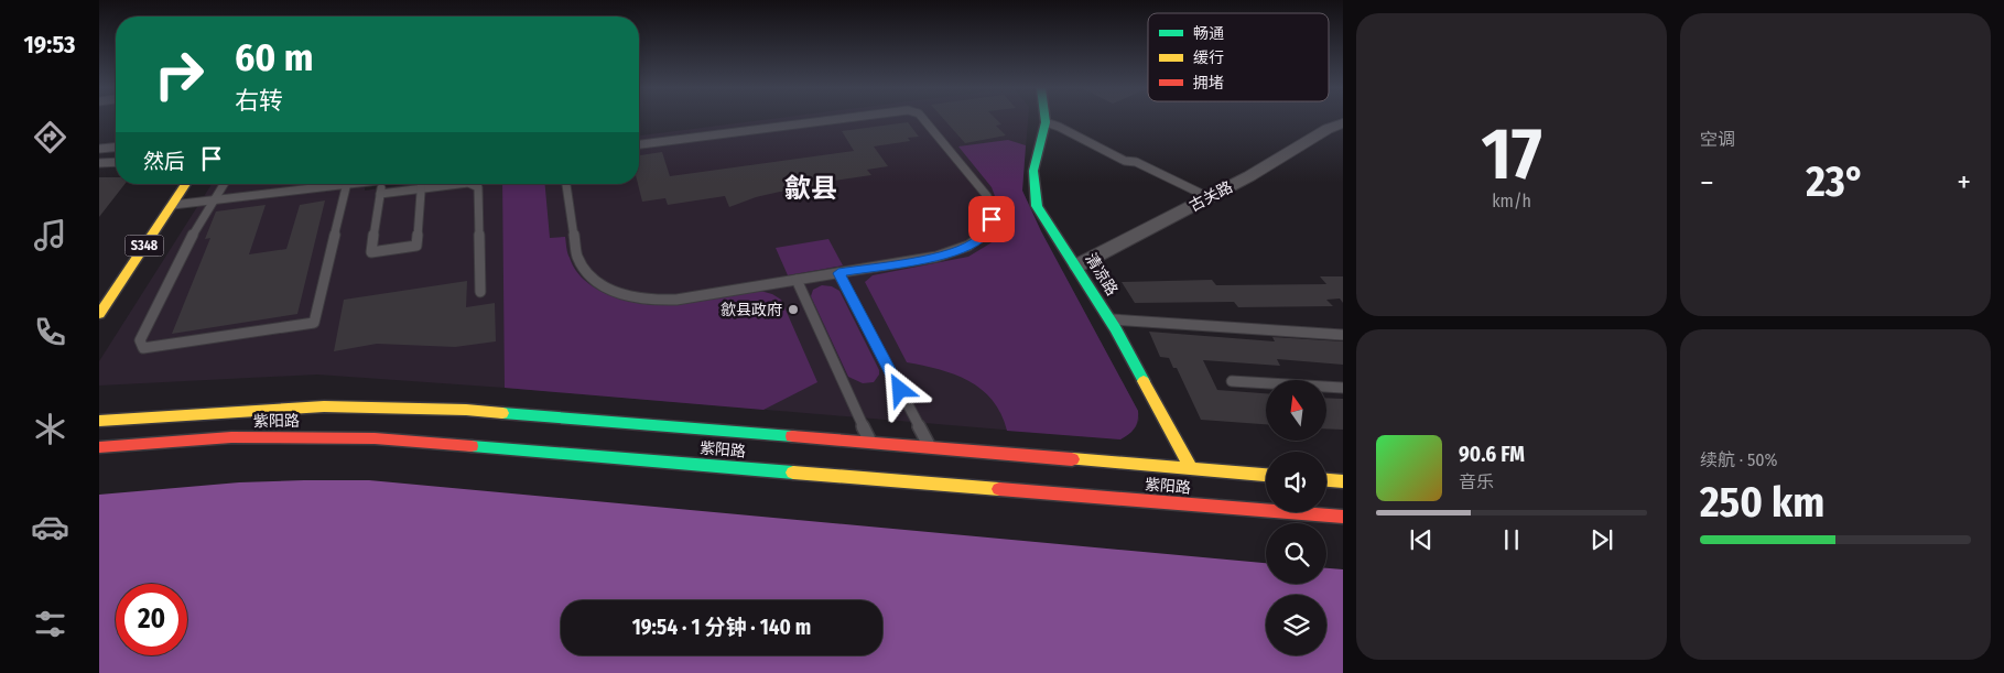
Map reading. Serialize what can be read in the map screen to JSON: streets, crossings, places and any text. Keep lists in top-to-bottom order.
{
  "streets": {
    "main road": ["S348", "清凉路", "紫阳路"],
    "street": ["古关路"]
  },
  "crossings": [
    ["古关路", "清凉路"],
    ["清凉路", "紫阳路"]
  ],
  "districts": ["歙县"],
  "places": ["歙县政府"],
  "legend": ["畅通", "缓行", "拥堵"],
  "north": "top",
  "page": {
    "tabs": "19:53",
    "tile": [
      ["17", "km/h"],
      "空调",
      ["续航 · 50%", "250 km"]
    ],
    "turn": ["60 m", "右转"],
    "then": "然后",
    "heat": ["−", "23°", "+"],
    "song": ["90.6 FM", "音乐"],
    "limit": "20",
    "trip": "19:54 · 1 分钟 · 140 m"
  }
}
